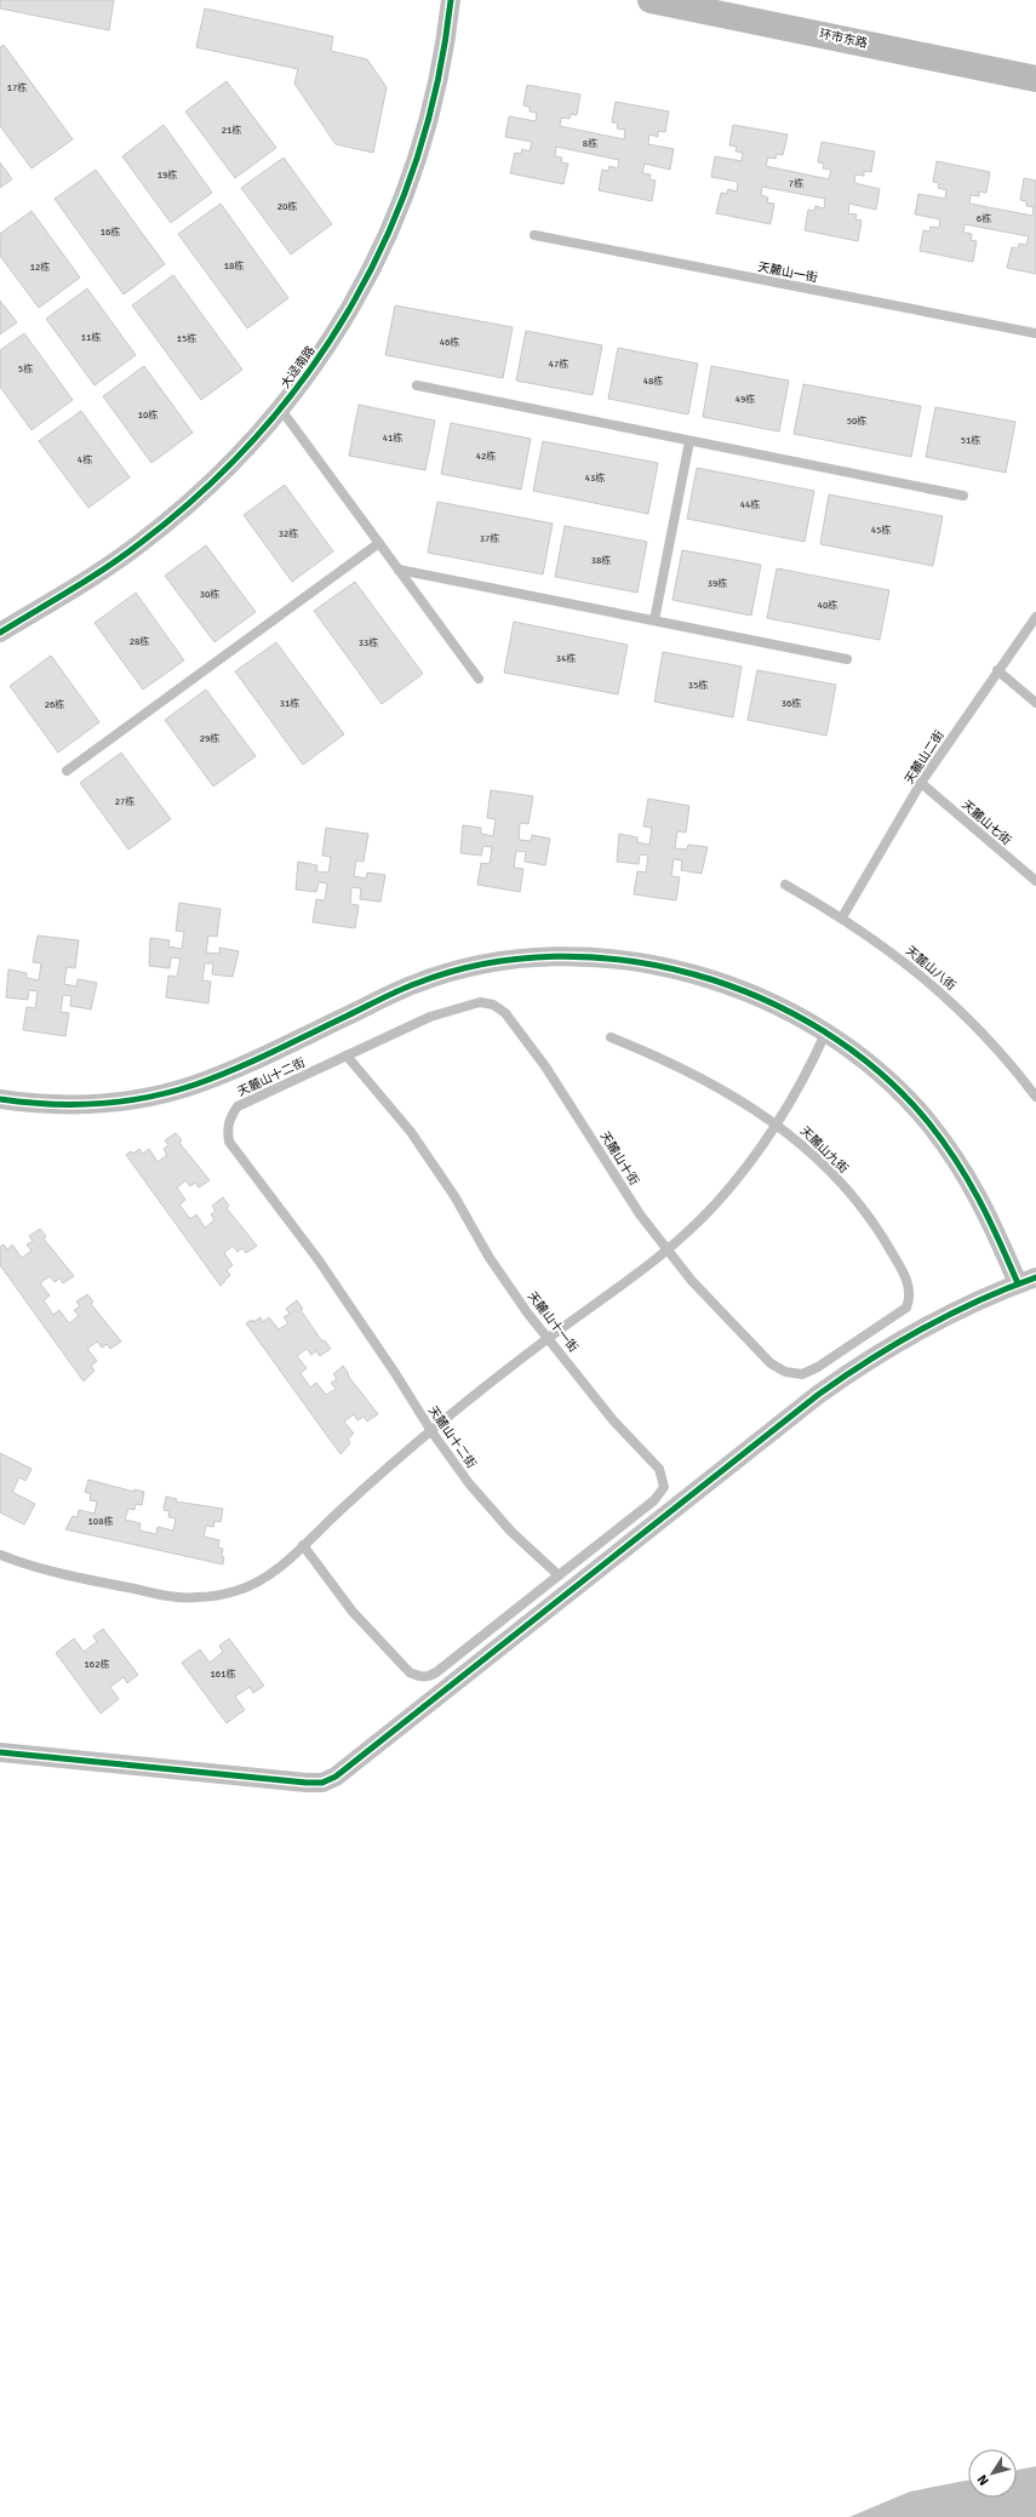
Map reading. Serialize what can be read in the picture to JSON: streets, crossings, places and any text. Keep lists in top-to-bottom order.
{
  "streets": {
    "street": ["环市东路", "大迳南路"],
    "lane": [
      "天麓山一街",
      "天麓山二街",
      "天麓山七街",
      "天麓山八街",
      "天麓山十二街",
      "天麓山九街",
      "天麓山十街",
      "天麓山十一街"
    ]
  },
  "crossings": [
    ["天麓山二街", "天麓山七街"],
    ["天麓山二街", "天麓山八街"],
    ["天麓山十二街", "天麓山十街"],
    ["天麓山十二街", "天麓山十一街"],
    ["天麓山九街", "天麓山十街"],
    ["天麓山十街", "天麓山十一街"]
  ],
  "house_numbers": [
    "17栋",
    "21栋",
    "8栋",
    "19栋",
    "7栋",
    "20栋",
    "6栋",
    "16栋",
    "18栋",
    "12栋",
    "11栋",
    "15栋",
    "46栋",
    "47栋",
    "5栋",
    "48栋",
    "49栋",
    "10栋",
    "50栋",
    "41栋",
    "51栋",
    "42栋",
    "4栋",
    "43栋",
    "44栋",
    "45栋",
    "32栋",
    "37栋",
    "38栋",
    "39栋",
    "30栋",
    "40栋",
    "28栋",
    "33栋",
    "34栋",
    "35栋",
    "31栋",
    "36栋",
    "26栋",
    "29栋",
    "27栋",
    "108栋",
    "162栋",
    "161栋"
  ],
  "north": "bottom left"
}
